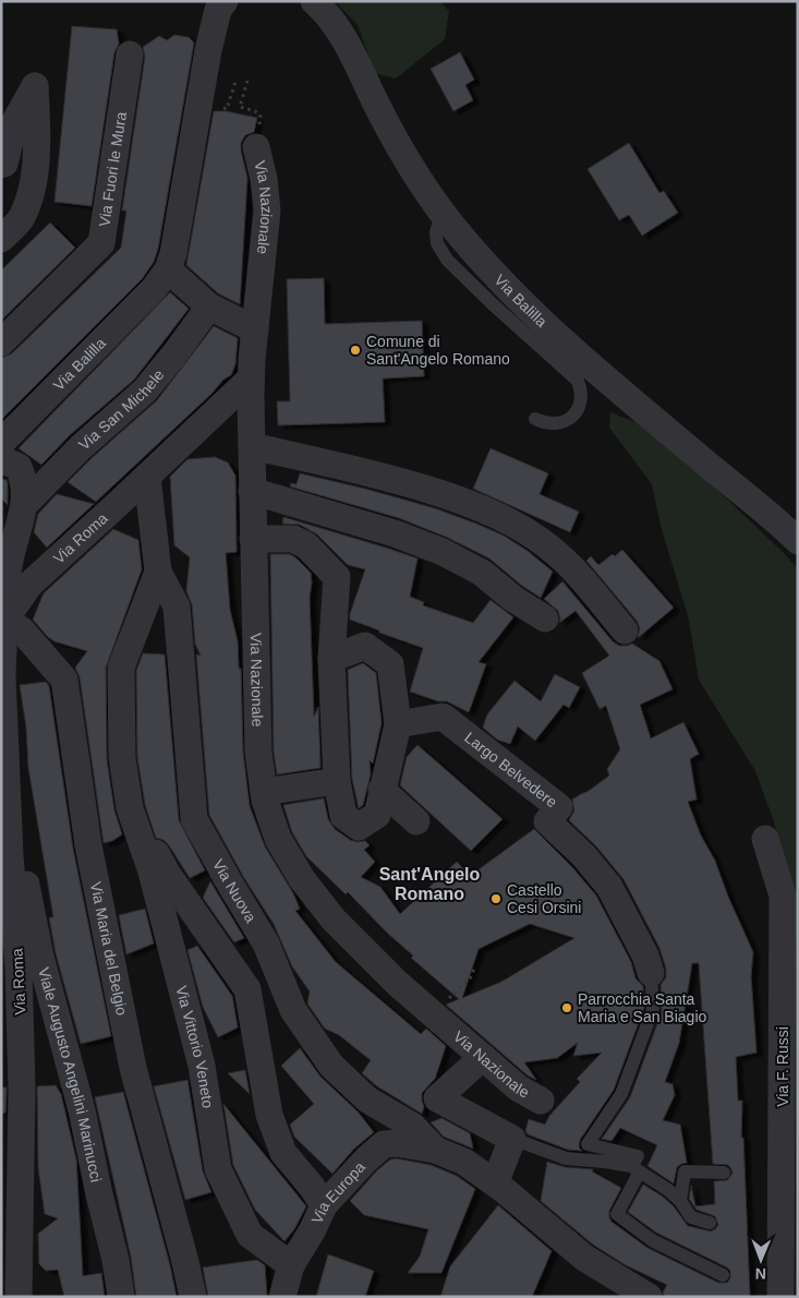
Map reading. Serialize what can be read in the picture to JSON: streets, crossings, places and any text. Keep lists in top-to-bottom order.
{
  "streets": {
    "street": [
      "Via Fuori le Mura",
      "Via Nazionale",
      "Via Balilla",
      "Via San Michele",
      "Via Roma",
      "Largo Belvedere",
      "Via Nuova",
      "Via Maria del Belgio",
      "Via Vittorio Veneto",
      "Via F. Russi",
      "Viale Augusto Angelini Marinucci",
      "Via Europa"
    ]
  },
  "crossings": [
    ["Via Nazionale", "Via Roma"],
    ["Via Roma", "Via Maria del Belgio"],
    ["Via Roma", "Viale Augusto Angelini Marinucci"],
    ["Via Nuova", "Via Europa"],
    ["Via Vittorio Veneto", "Via Europa"]
  ],
  "districts": ["Sant'Angelo Romano"],
  "places": ["Comune di Sant'Angelo Romano", "Castello Cesi Orsini", "Parrocchia Santa Maria e San Biagio"],
  "north": "bottom"
}
